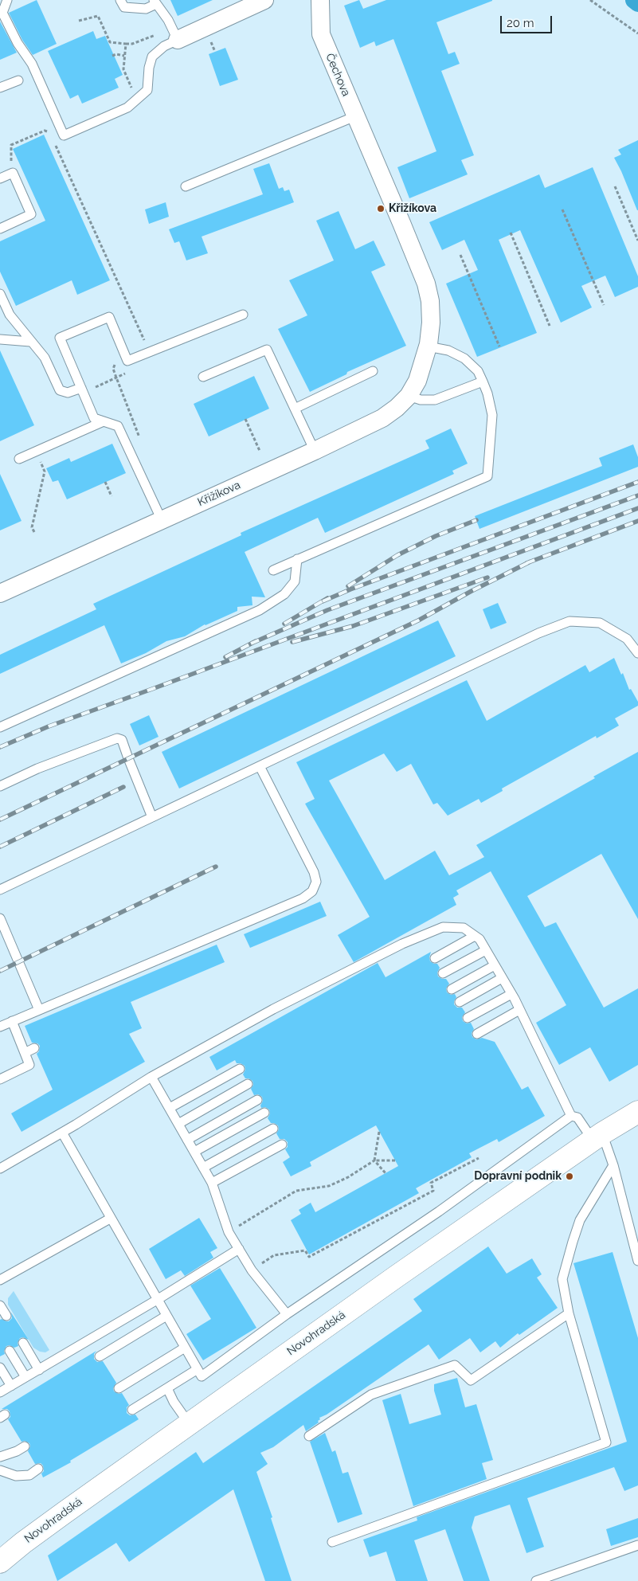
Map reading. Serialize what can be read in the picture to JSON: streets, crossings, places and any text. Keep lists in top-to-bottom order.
{
  "streets": {
    "main road": ["Novohradská"],
    "street": ["Čechova", "Křižíkova"]
  },
  "crossings": [
    ["Čechova", "Křižíkova"]
  ],
  "places": ["Křižíkova", "Dopravní podnik"],
  "scale_bar": "20 m"
}
